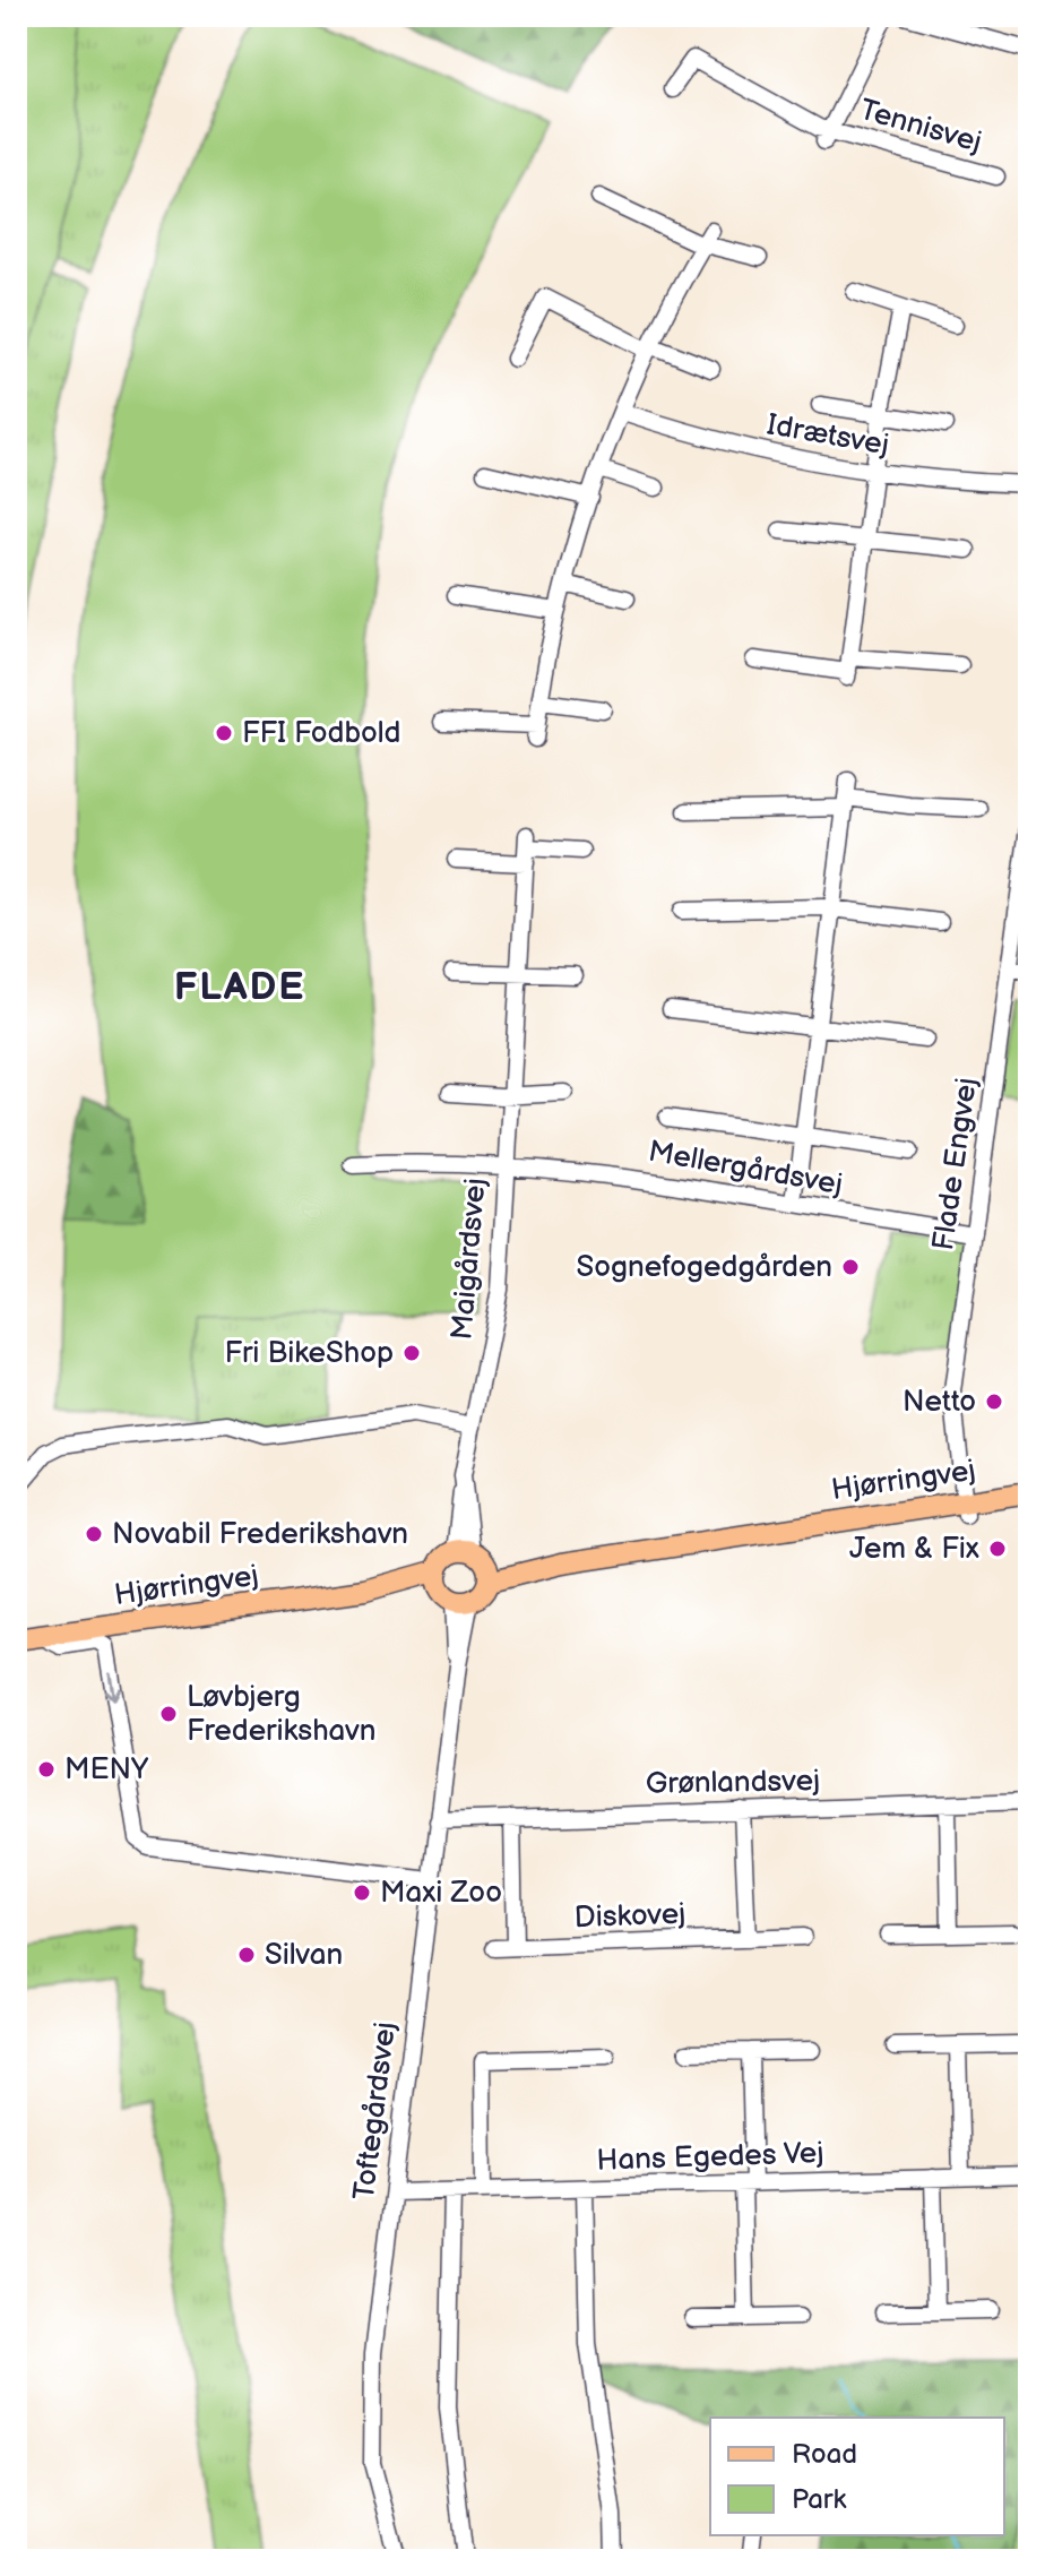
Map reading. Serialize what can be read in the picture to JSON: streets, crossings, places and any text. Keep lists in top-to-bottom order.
{
  "streets": {
    "main road": ["Hjørringvej"],
    "street": [
      "Tennisvej",
      "Idrætsvej",
      "Flade Engvej",
      "Mellergårdsvej",
      "Maigårdsvej",
      "Grønlandsvej",
      "Diskovej",
      "Toftegårdsvej",
      "Hans Egedes Vej"
    ]
  },
  "crossings": [
    ["Flade Engvej", "Mellergårdsvej"],
    ["Flade Engvej", "Hjørringvej"],
    ["Mellergårdsvej", "Maigårdsvej"],
    ["Maigårdsvej", "Hjørringvej"],
    ["Hjørringvej", "Toftegårdsvej"],
    ["Grønlandsvej", "Toftegårdsvej"],
    ["Toftegårdsvej", "Hans Egedes Vej"]
  ],
  "districts": ["FLADE"],
  "places": [
    "FFI Fodbold",
    "Sognefogedgården",
    "Fri BikeShop",
    "Netto",
    "Novabil Frederikshavn",
    "Jem & Fix",
    "Løvbjerg Frederikshavn",
    "MENY",
    "Maxi Zoo",
    "Silvan"
  ],
  "legend": ["Road", "Park"]
}
